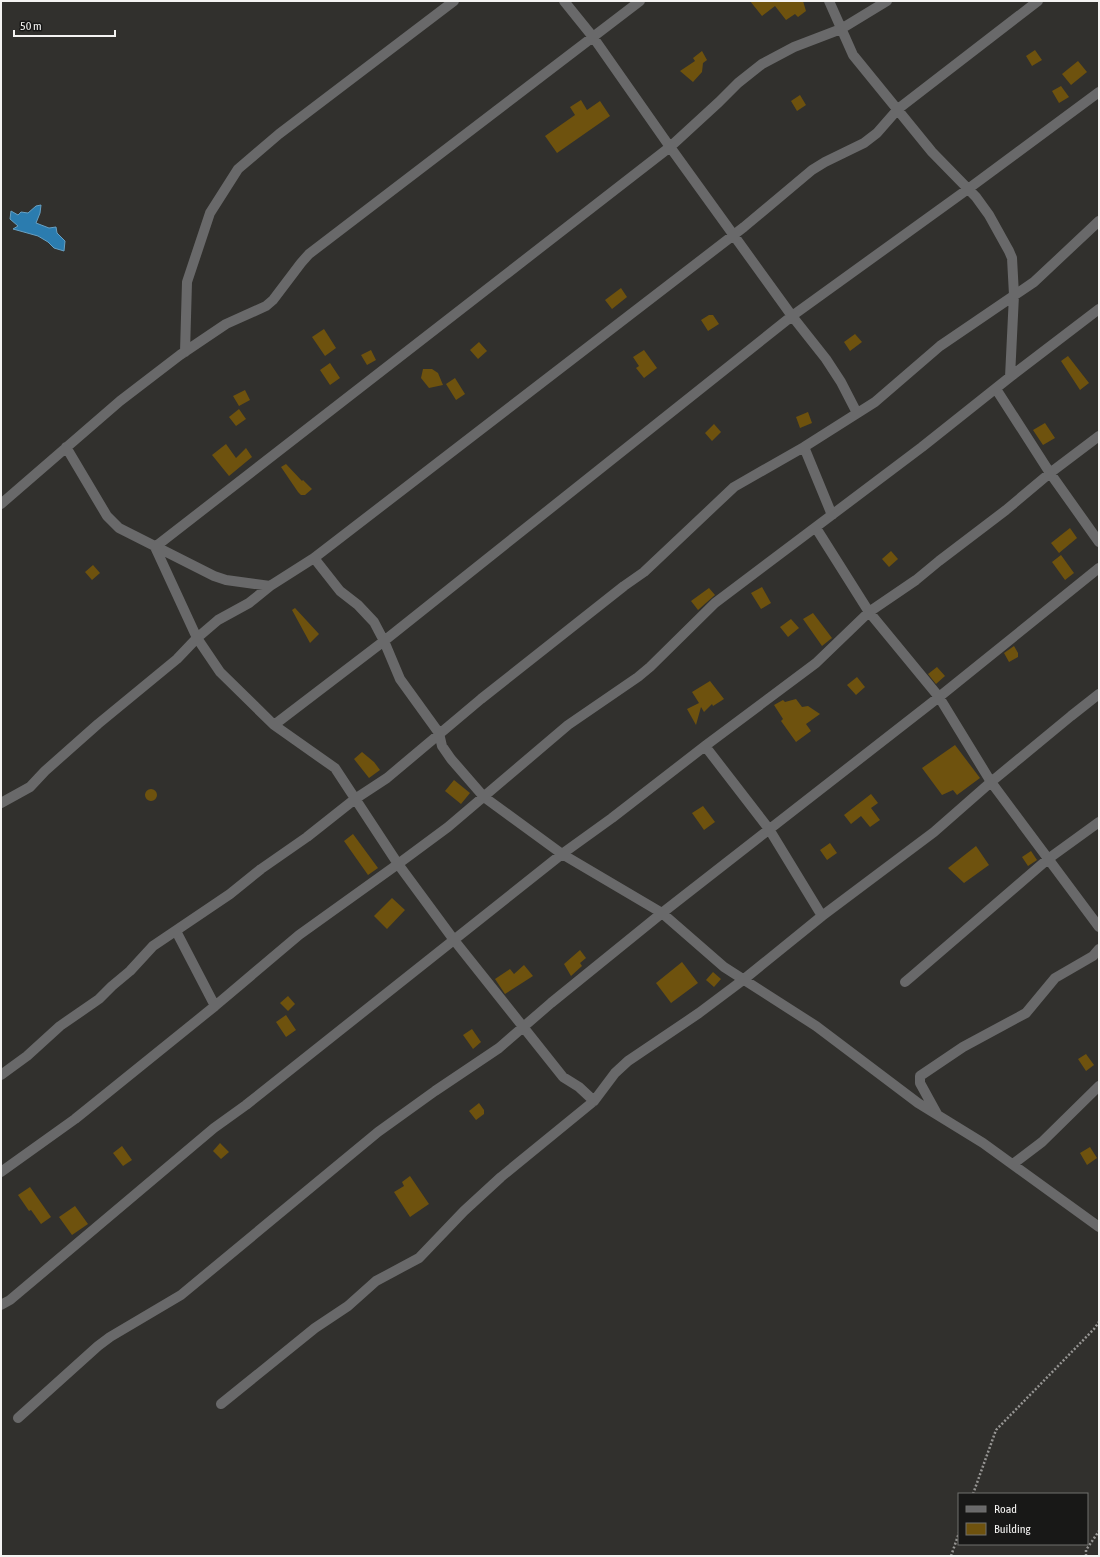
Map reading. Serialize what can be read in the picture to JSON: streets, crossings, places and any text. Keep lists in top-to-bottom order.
{
  "legend": ["Road", "Building"],
  "scale_bar": "50 m"
}
